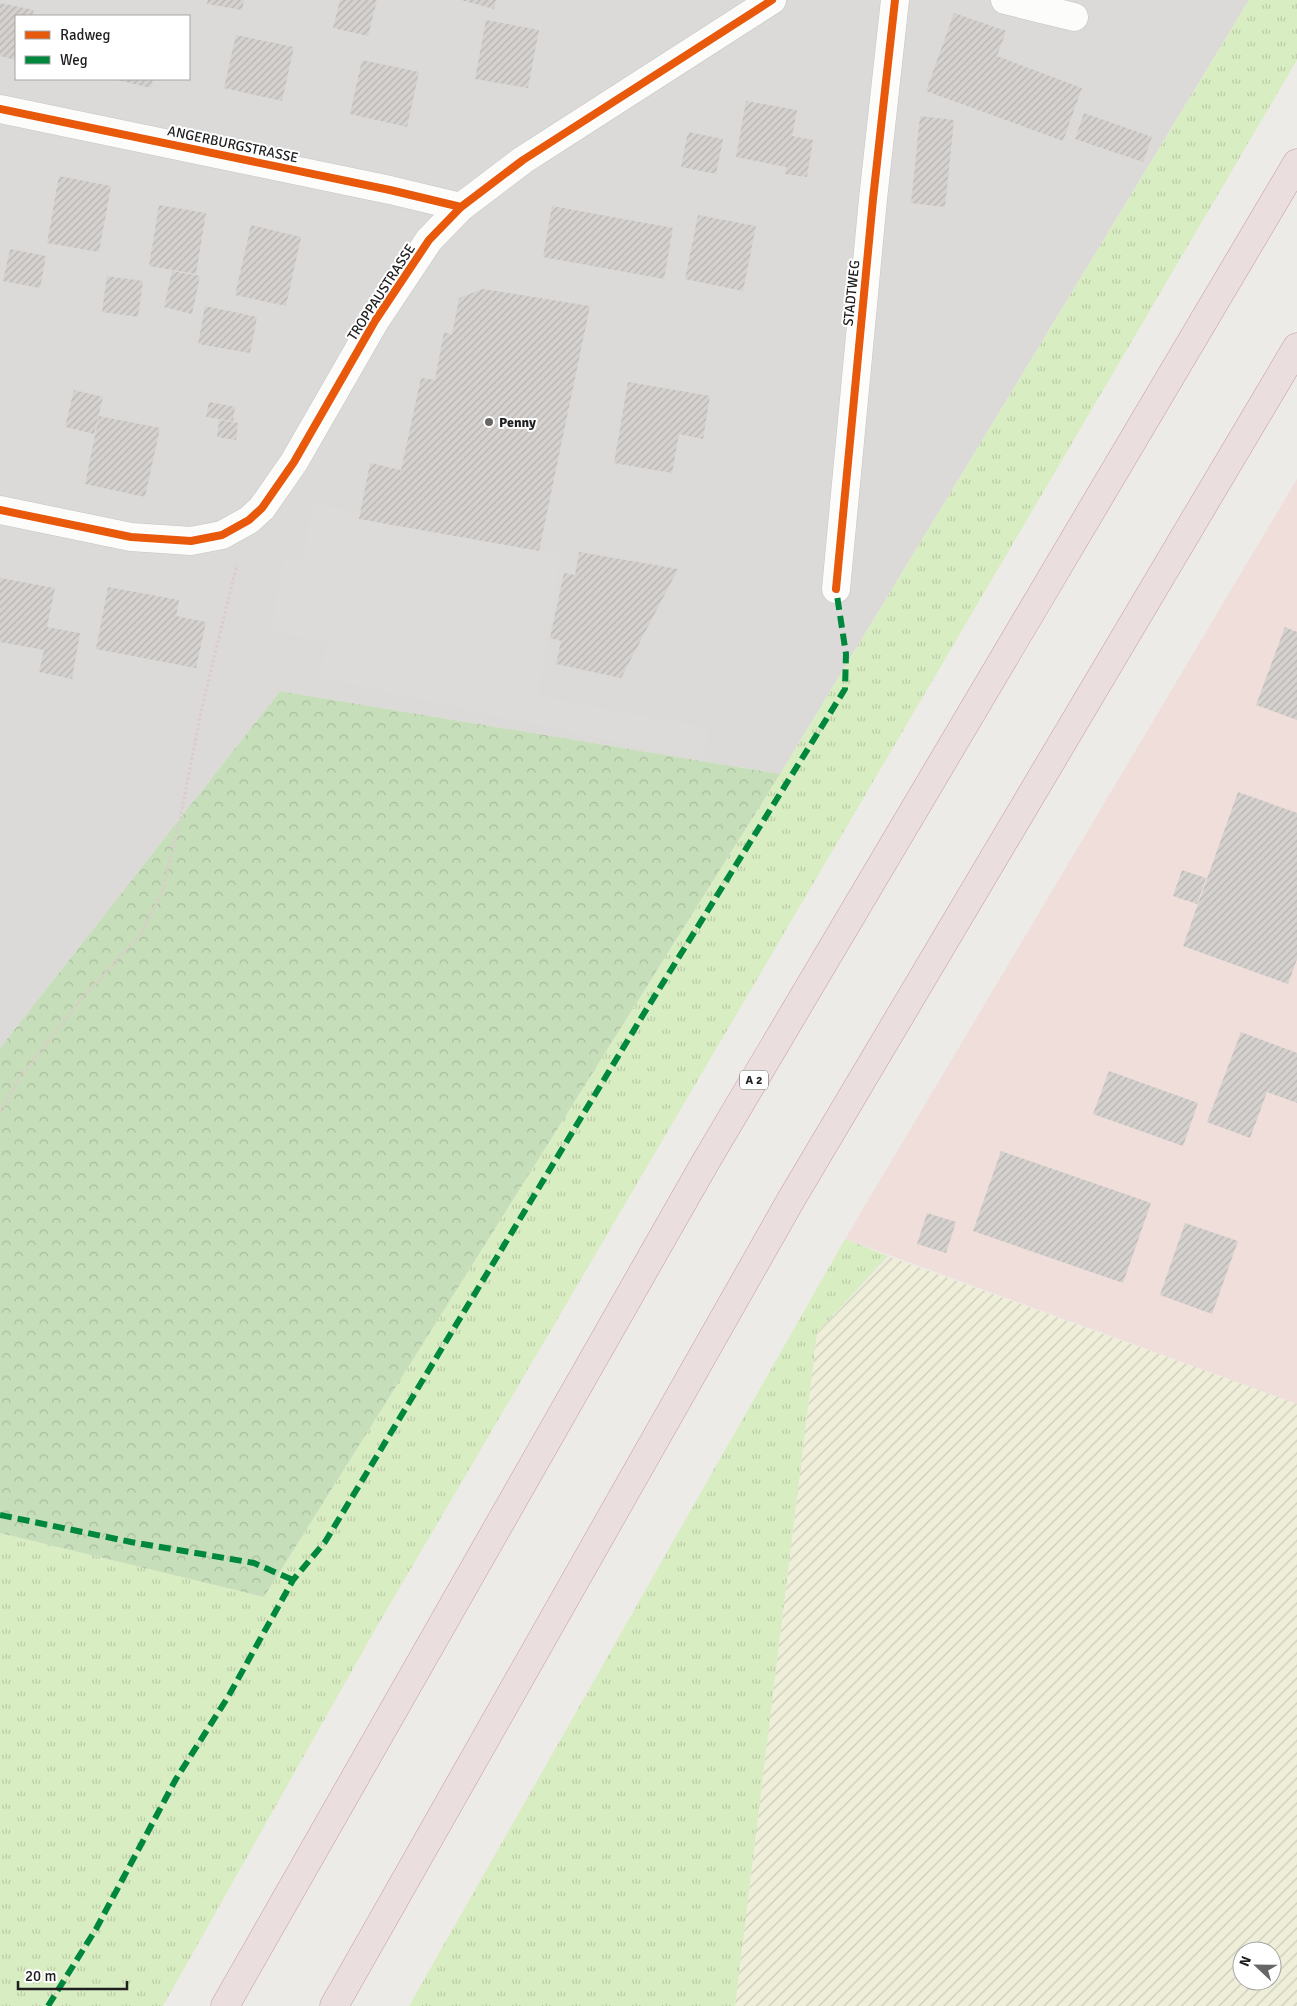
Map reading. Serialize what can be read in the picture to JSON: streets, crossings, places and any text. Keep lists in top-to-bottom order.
{
  "streets": {
    "highway": ["A 2"],
    "street": ["ANGERBURGSTRASSE", "TROPPAUSTRASSE", "STADTWEG"]
  },
  "crossings": [
    ["ANGERBURGSTRASSE", "TROPPAUSTRASSE"]
  ],
  "places": ["Penny"],
  "legend": ["Radweg", "Weg"],
  "scale_bar": "20 m",
  "north": "left"
}
